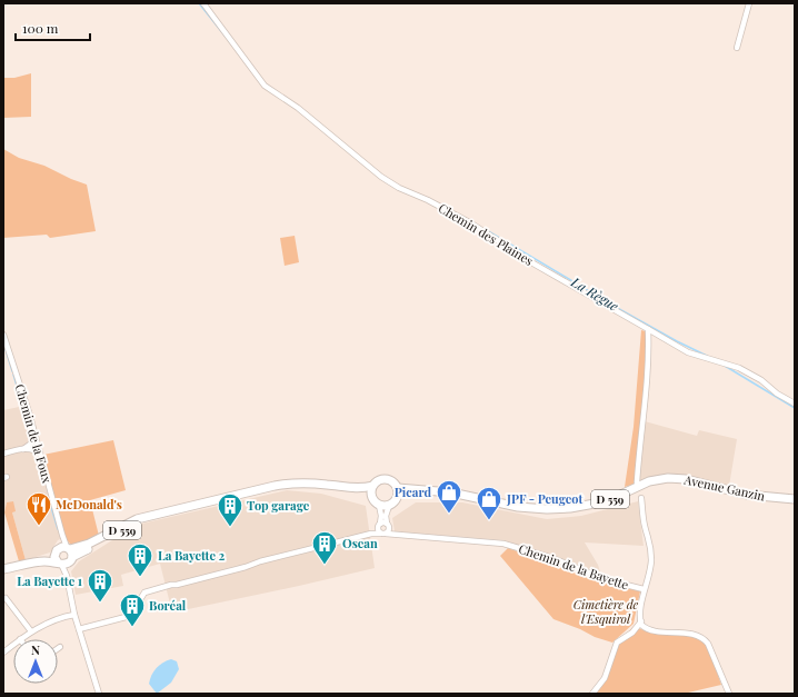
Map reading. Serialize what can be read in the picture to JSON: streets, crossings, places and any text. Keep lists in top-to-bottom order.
{
  "streets": {
    "main road": ["Avenue Ganzin", "D 559"],
    "street": ["Chemin des Plaines", "Chemin de la Foux", "Chemin de la Bayette"]
  },
  "crossings": [
    ["Chemin de la Foux", "D 559"],
    ["Avenue Ganzin", "D 559"]
  ],
  "water": ["La Règue"],
  "parks": ["Cimetière de l'Esquirol"],
  "places": {
    "shop": ["Picard", "JPF - Peugeot"],
    "restaurant": ["McDonald's"],
    "building": [
      "Top garage",
      "Osean",
      "La Bayette 2",
      "La Bayette 1",
      "Boréal"
    ]
  },
  "scale_bar": "100 m",
  "north": "top"
}
